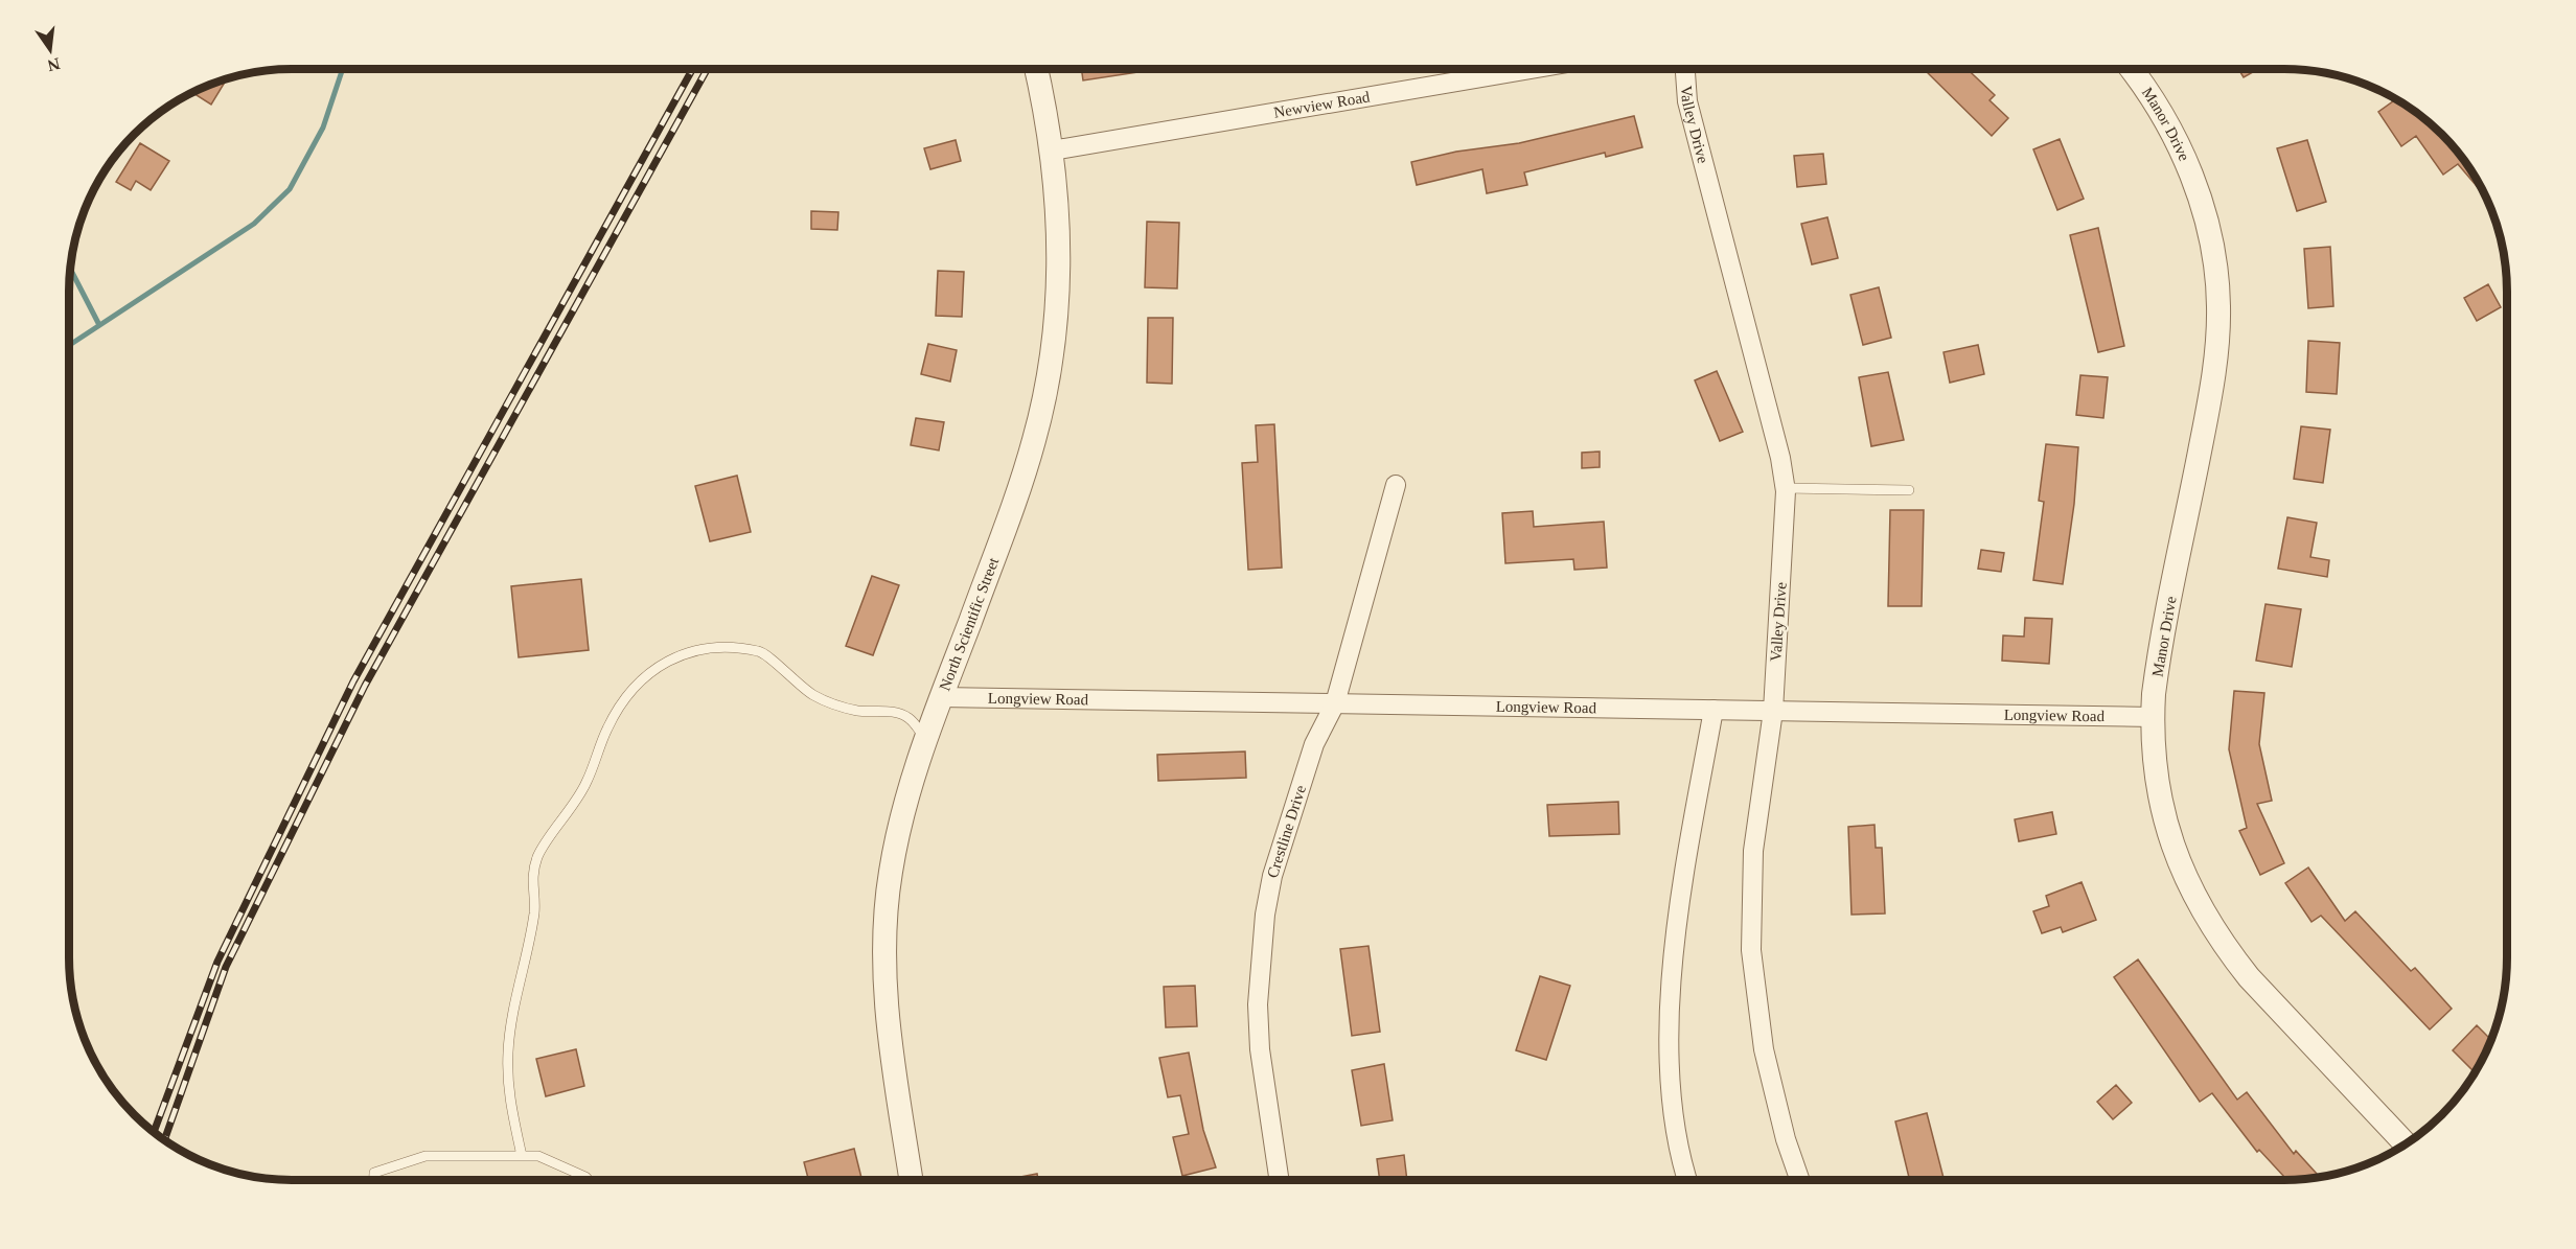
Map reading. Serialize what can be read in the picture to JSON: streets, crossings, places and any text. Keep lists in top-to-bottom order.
{
  "streets": {
    "street": [
      "Newview Road",
      "Valley Drive",
      "Manor Drive",
      "North Scientific Street",
      "Longview Road",
      "Crestline Drive"
    ]
  },
  "crossings": [
    ["Newview Road", "North Scientific Street"],
    ["Valley Drive", "Longview Road"],
    ["Manor Drive", "Longview Road"],
    ["North Scientific Street", "Longview Road"],
    ["Longview Road", "Crestline Drive"]
  ],
  "north": "bottom"
}
